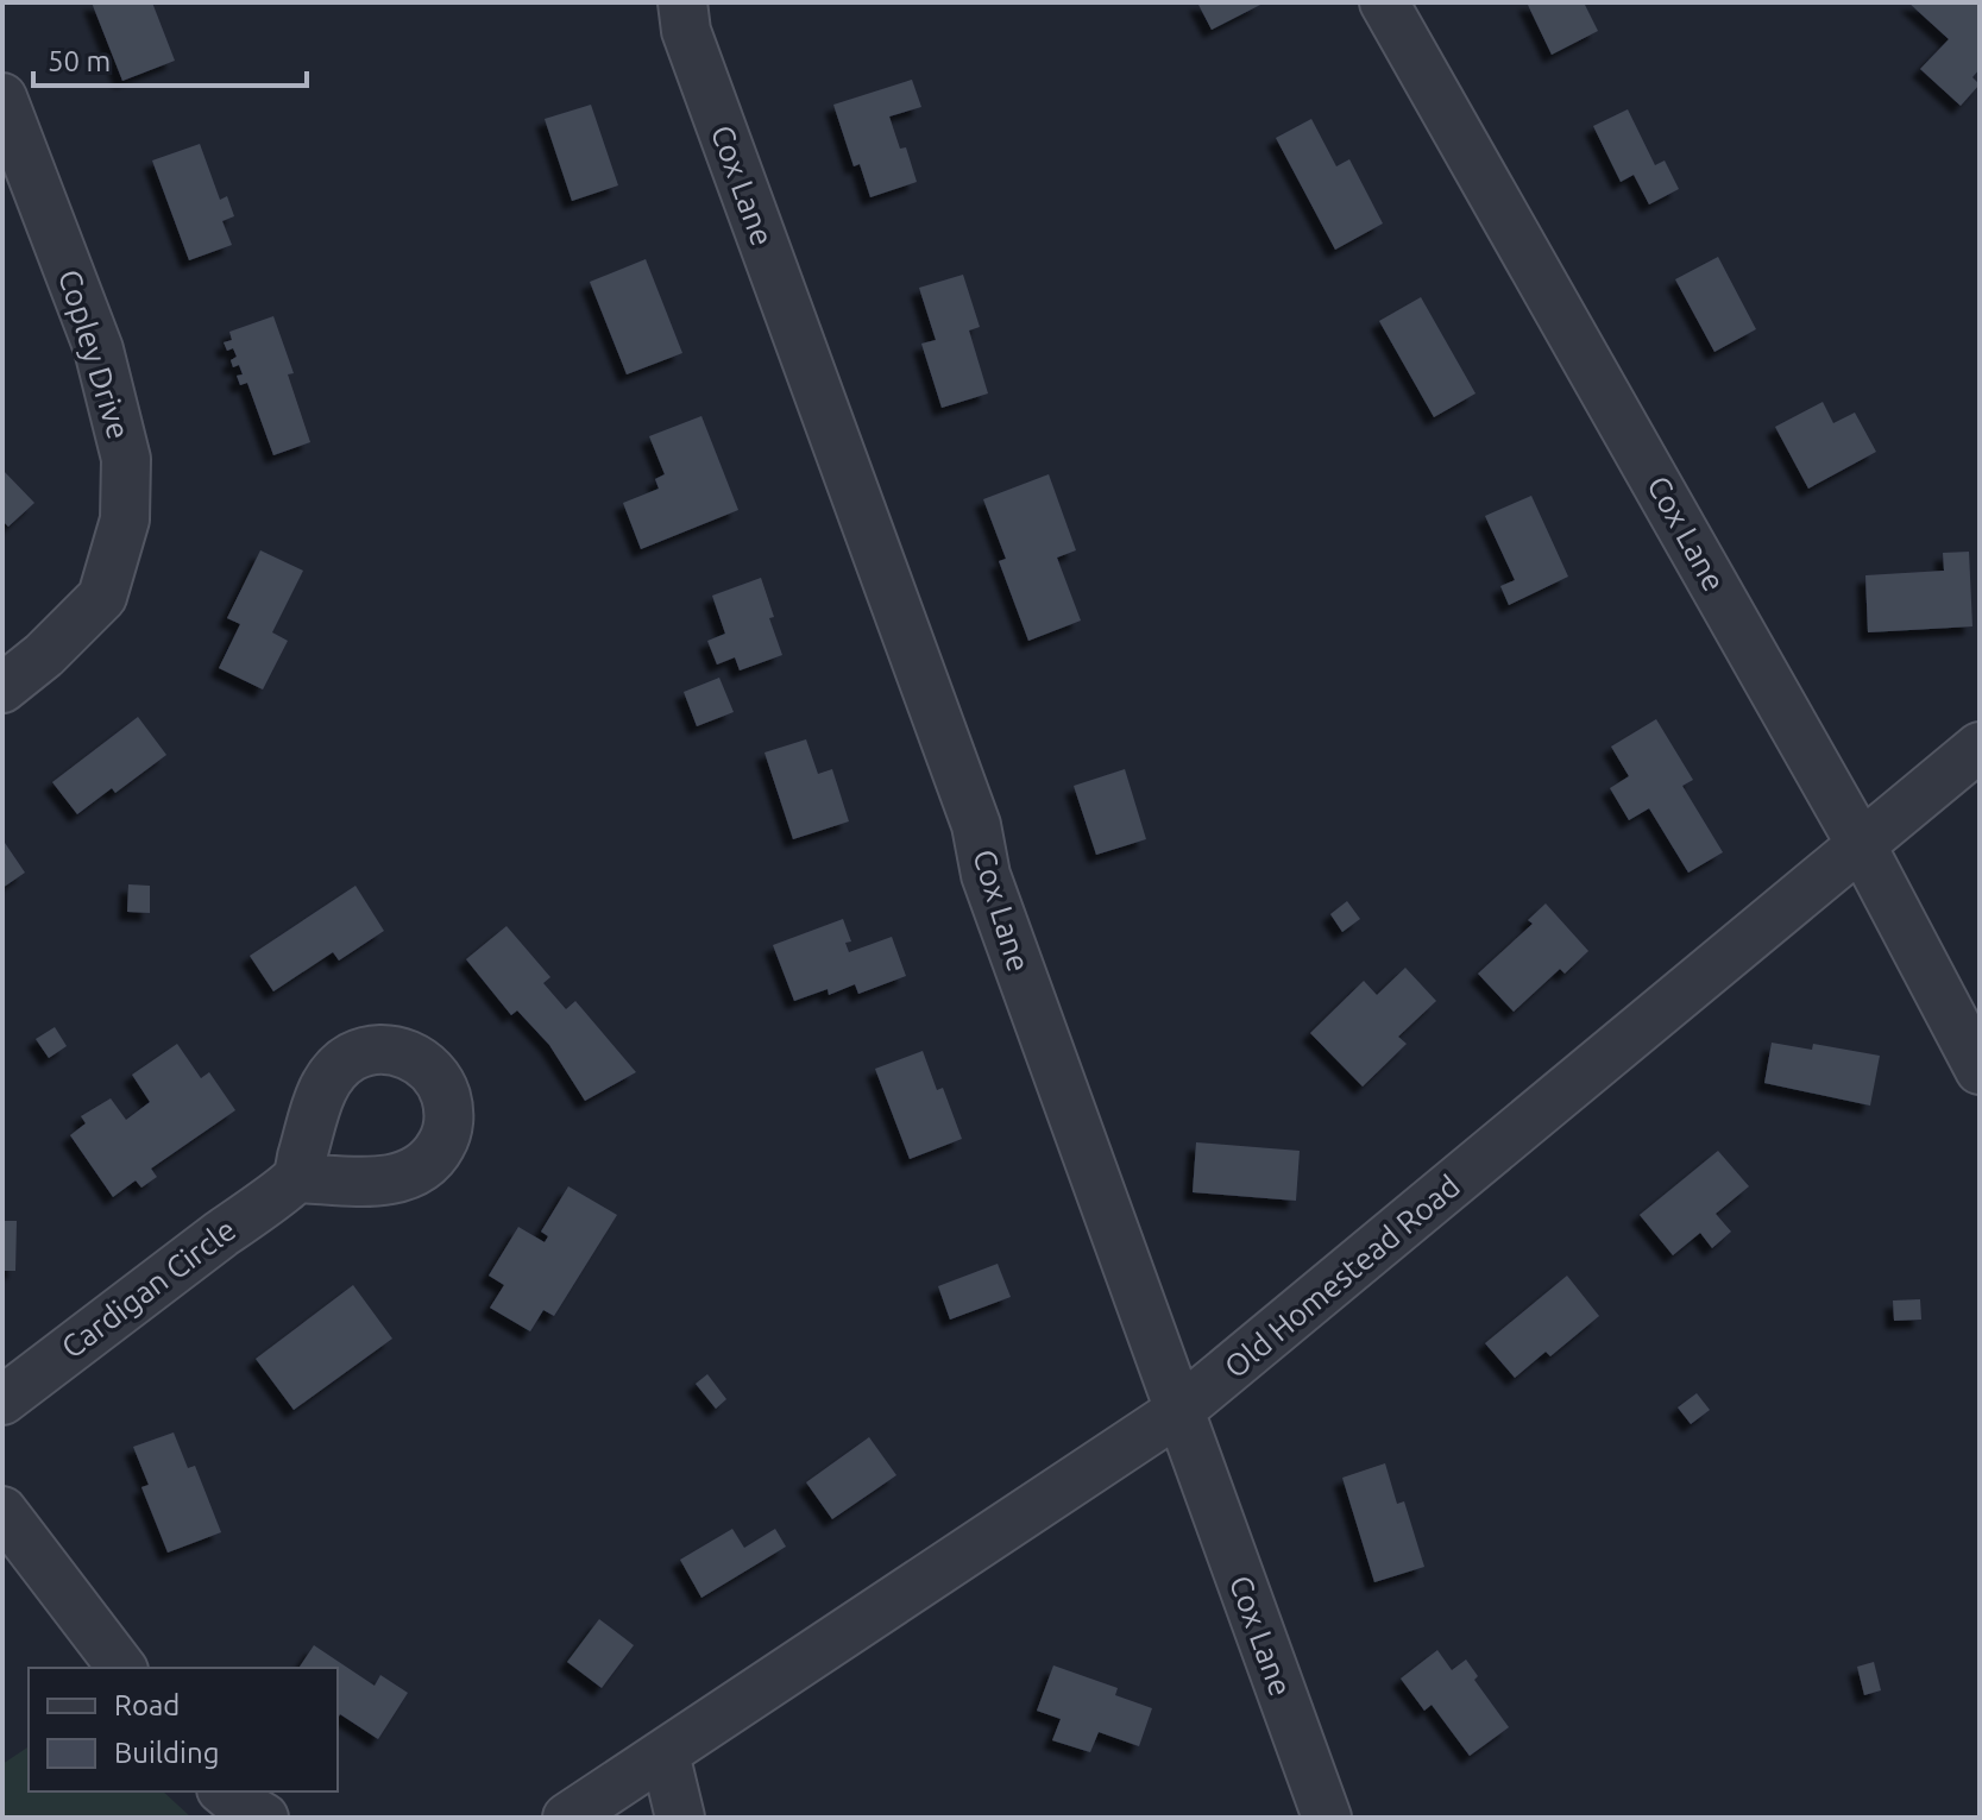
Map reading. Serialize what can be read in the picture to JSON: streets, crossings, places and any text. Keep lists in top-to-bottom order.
{
  "streets": {
    "street": [
      "Cox Lane",
      "Copley Drive",
      "Old Homestead Road",
      "Cardigan Circle"
    ]
  },
  "crossings": [
    ["Cox Lane", "Old Homestead Road"]
  ],
  "legend": ["Road", "Building"],
  "scale_bar": "50 m"
}
